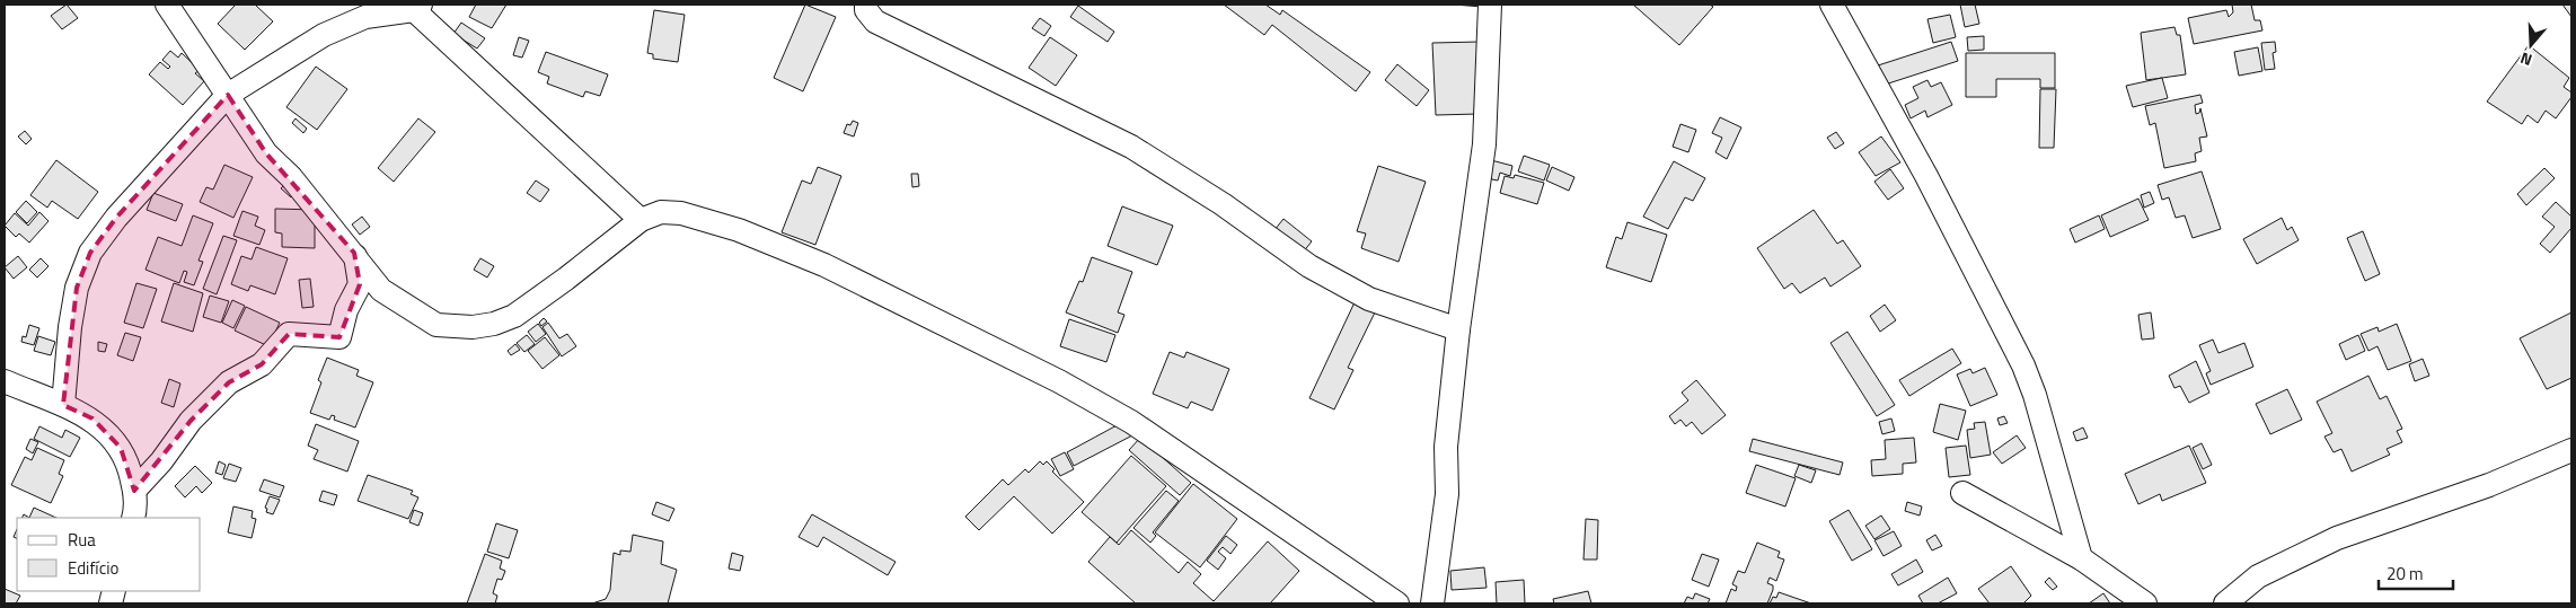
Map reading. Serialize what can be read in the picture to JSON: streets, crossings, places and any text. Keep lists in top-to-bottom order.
{
  "legend": ["Rua", "Edifício"],
  "scale_bar": "20 m",
  "north": "bottom"
}
